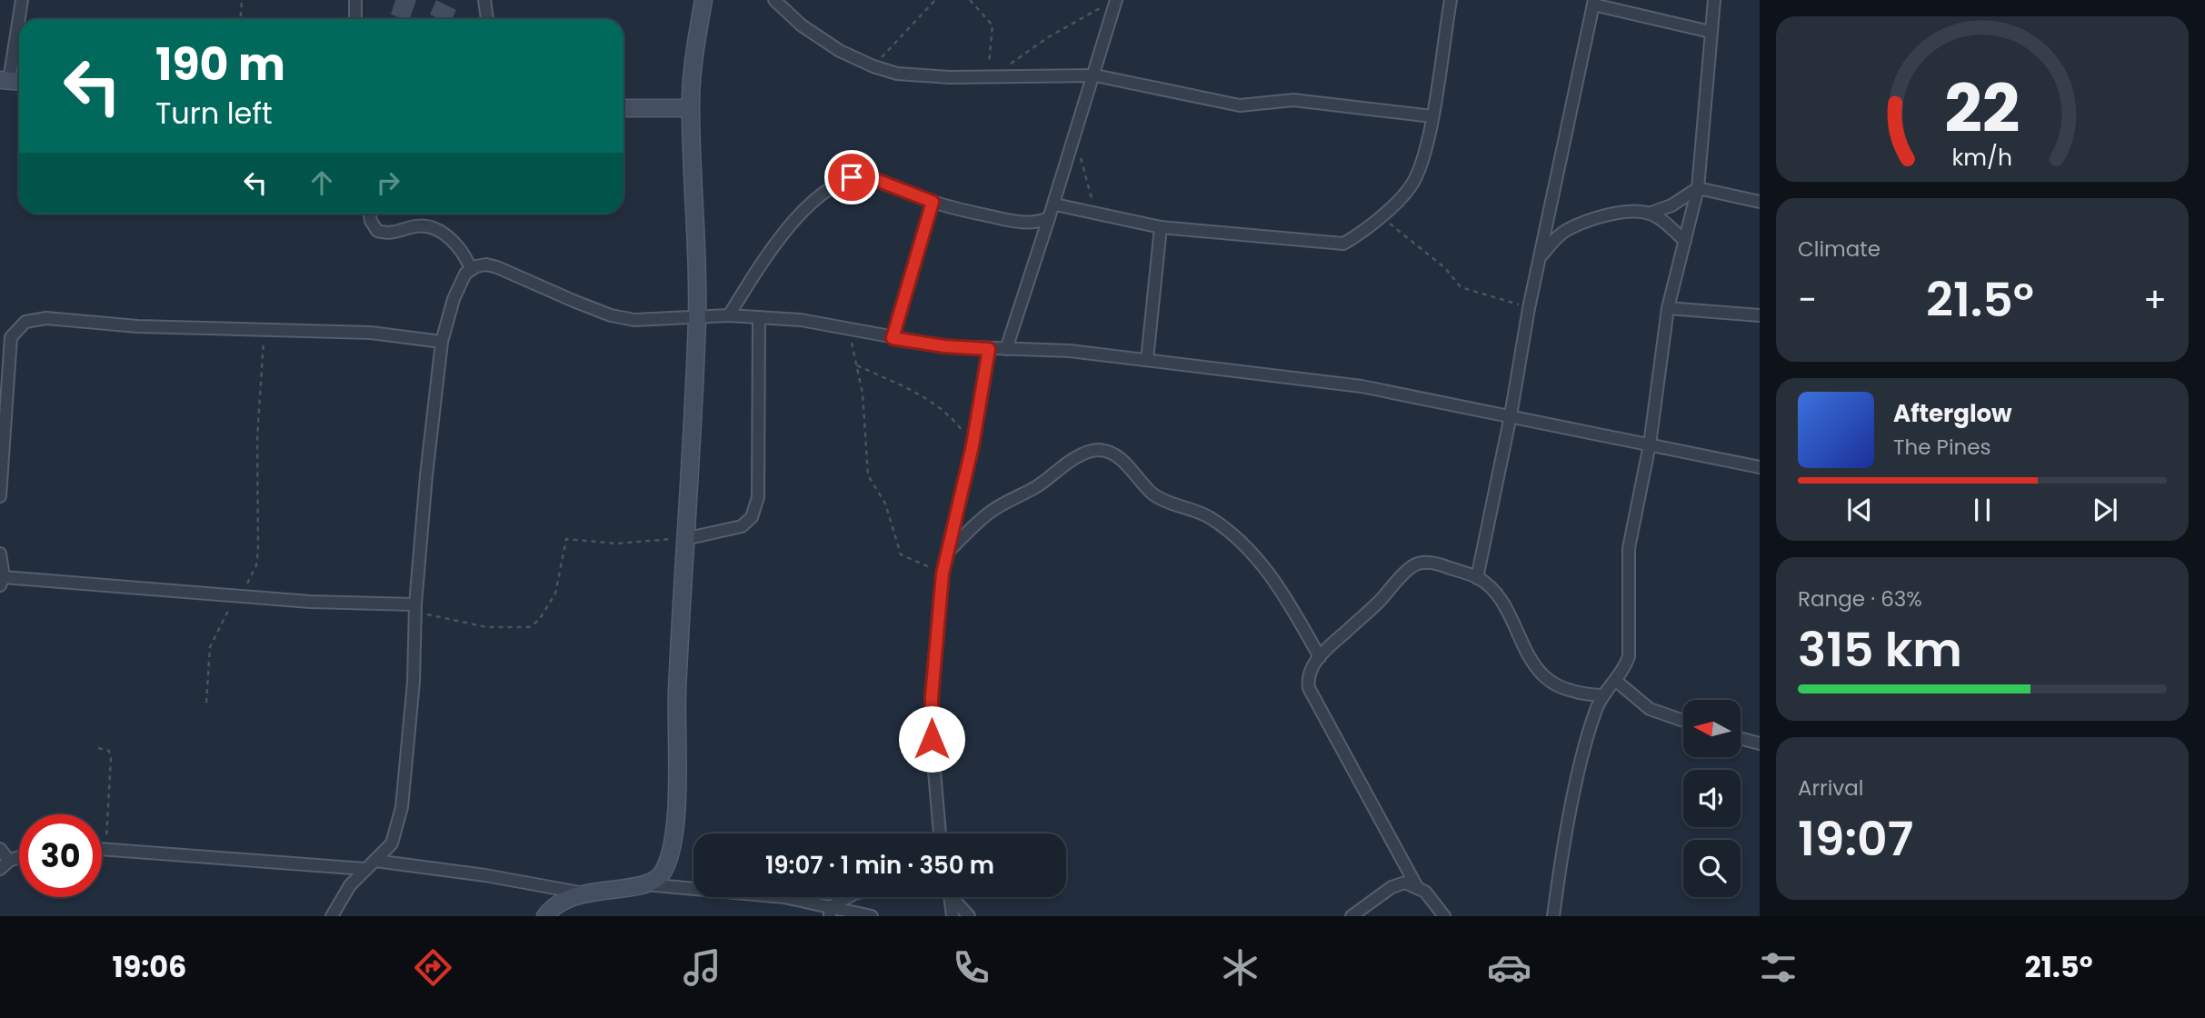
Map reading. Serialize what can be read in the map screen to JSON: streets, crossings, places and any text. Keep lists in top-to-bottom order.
{
  "north": "left",
  "page": {
    "turn": ["190 m", "Turn left"],
    "tile": [
      "Climate",
      ["Range · 63%", "315 km"],
      ["Arrival", "19:07"]
    ],
    "heat": ["−", "21.5°", "+"],
    "song": ["Afterglow", "The Pines"],
    "limit": "30",
    "trip": "19:07 · 1 min · 350 m",
    "tabs": ["19:06", "21.5°"],
    "gauge": ["22", "km/h"]
  }
}
